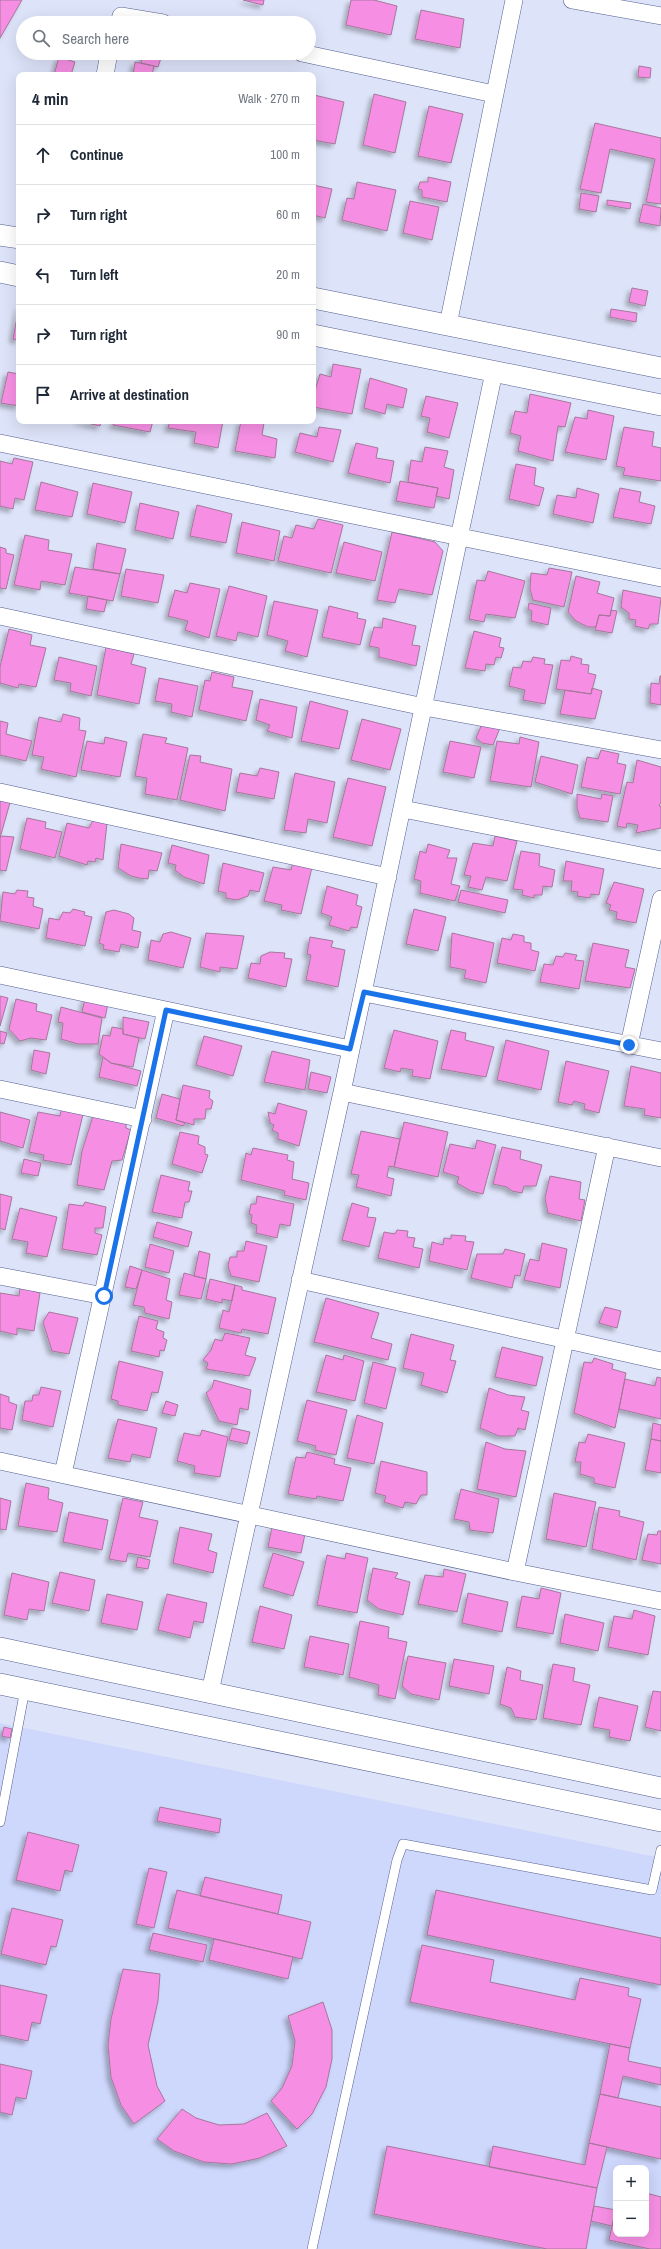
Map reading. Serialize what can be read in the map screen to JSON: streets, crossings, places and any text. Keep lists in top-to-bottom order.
{
  "page": {
    "search": "Search here",
    "heading": ["4 min", "Walk · 270 m"],
    "list": [
      ["Continue", "100 m"],
      ["Turn right", "60 m"],
      ["Turn left", "20 m"],
      ["Turn right", "90 m"],
      "Arrive at destination"
    ],
    "map_buttons": ["+", "−"]
  }
}
